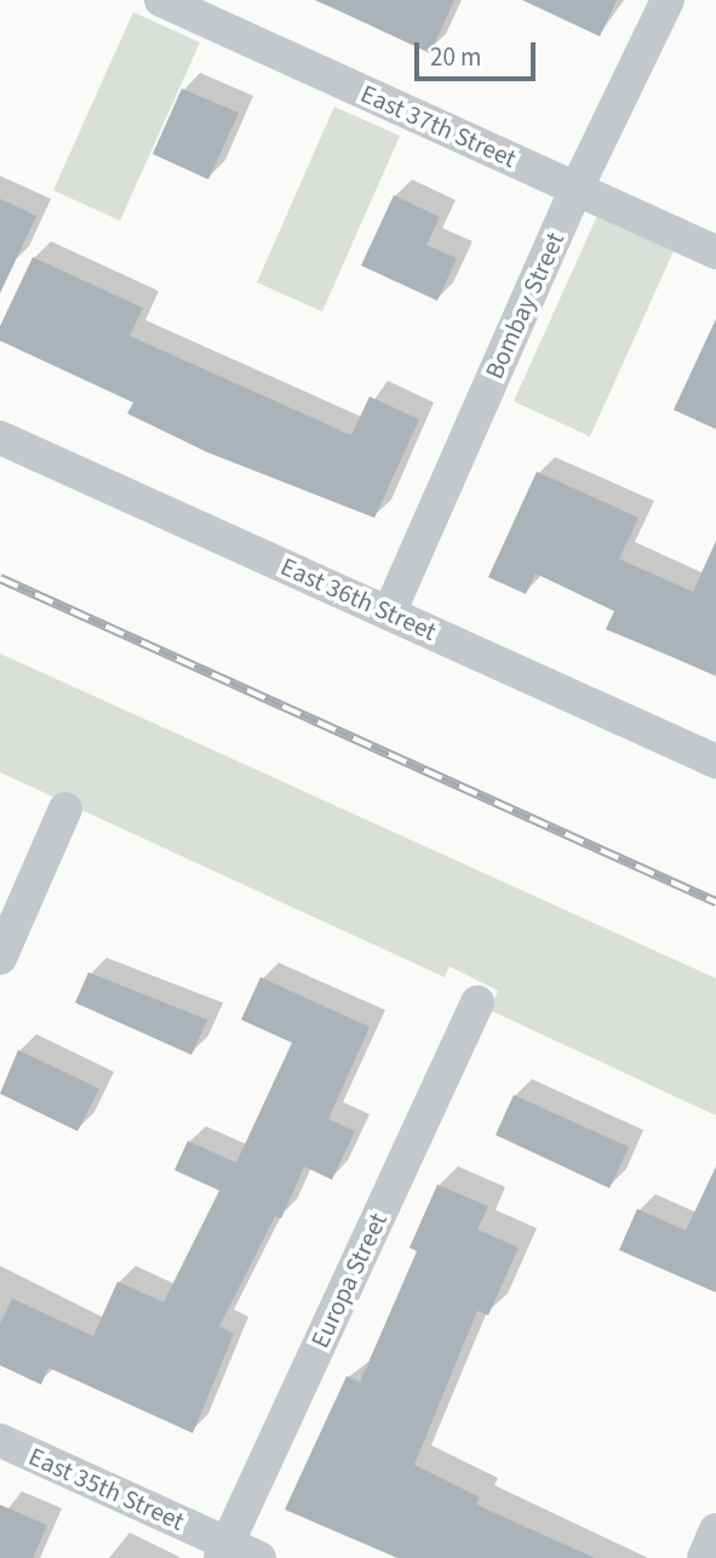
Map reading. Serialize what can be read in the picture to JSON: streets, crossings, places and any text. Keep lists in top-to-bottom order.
{
  "streets": {
    "street": [
      "East 37th Street",
      "Bombay Street",
      "East 36th Street",
      "Europa Street",
      "East 35th Street"
    ]
  },
  "crossings": [
    ["East 37th Street", "Bombay Street"],
    ["Bombay Street", "East 36th Street"],
    ["Europa Street", "East 35th Street"]
  ],
  "scale_bar": "20 m"
}
